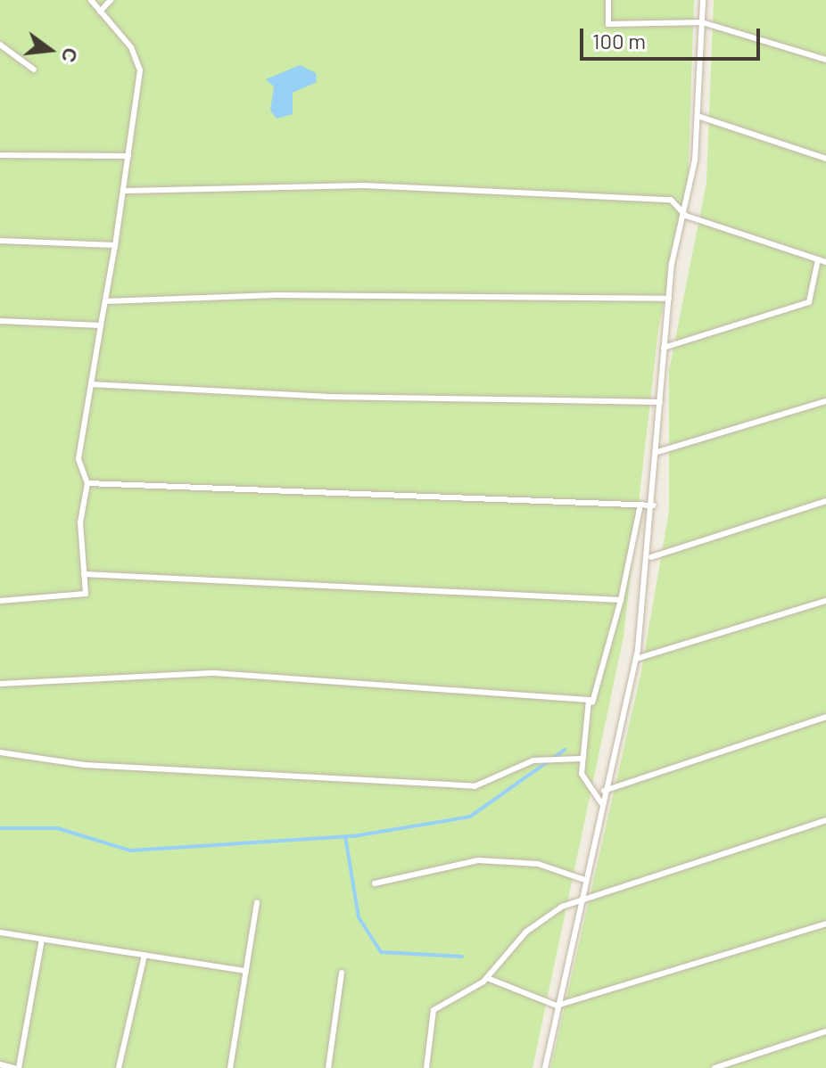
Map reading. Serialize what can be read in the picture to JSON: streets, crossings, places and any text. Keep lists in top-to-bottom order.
{
  "scale_bar": "100 m",
  "north": "right"
}
